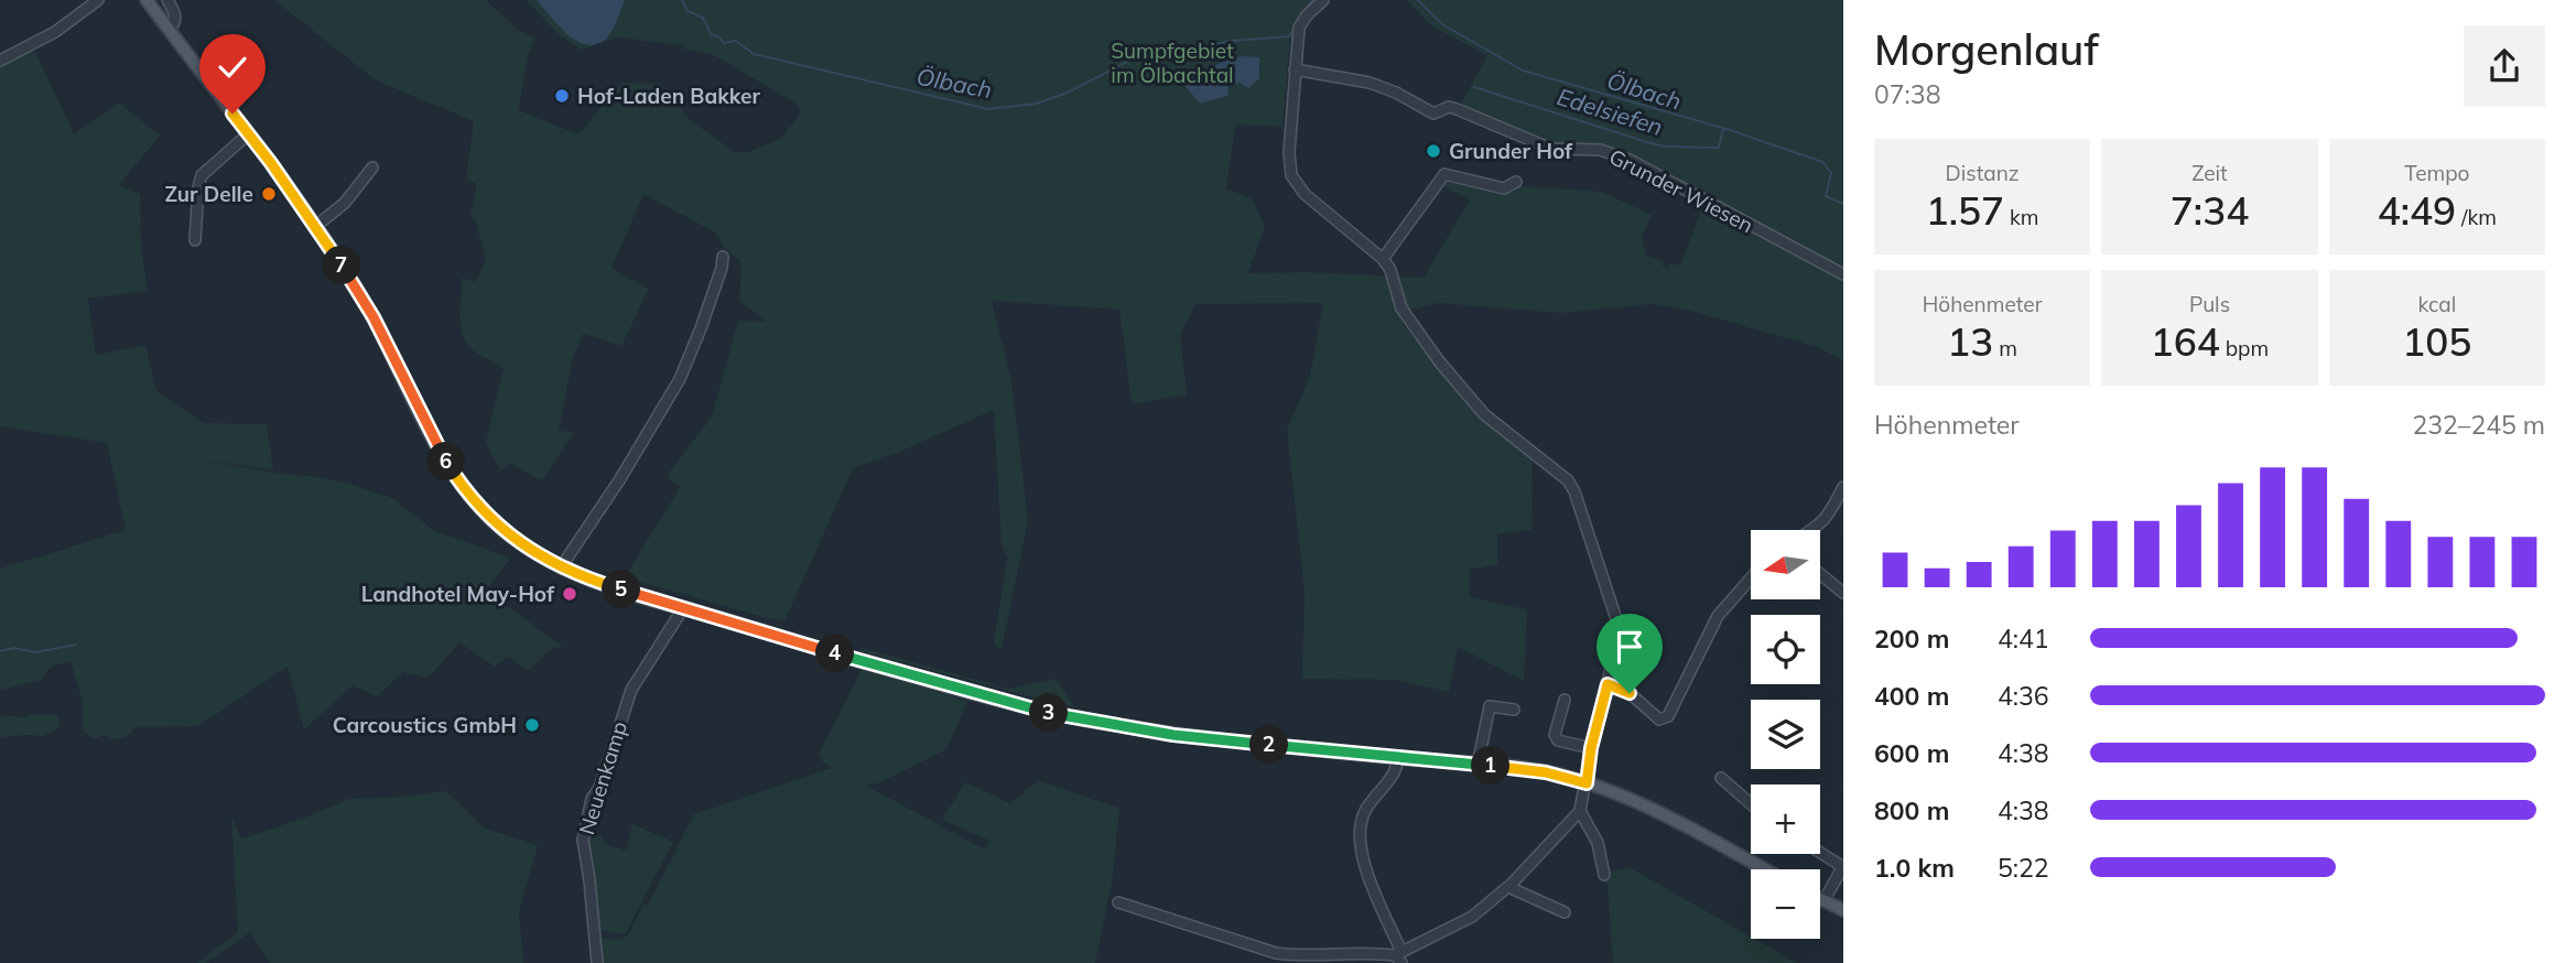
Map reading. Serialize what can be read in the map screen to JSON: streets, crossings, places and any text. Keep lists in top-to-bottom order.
{
  "streets": {
    "street": ["Grunder Wiesen", "Neuenkamp"]
  },
  "water": ["Ölbach", "Edelsiefen"],
  "parks": ["Sumpfgebiet im Ölbachtal"],
  "places": [
    "Hof-Laden Bakker",
    "Grunder Hof",
    "Zur Delle",
    "Landhotel May-Hof",
    "Carcoustics GmbH"
  ],
  "north": "left",
  "page": {
    "heading": ["Morgenlauf", "07:38"],
    "stats": [
      ["Distanz", "1.57 km"],
      ["Zeit", "7:34"],
      ["Tempo", "4:49 /km"],
      ["Höhenmeter", "13 m"],
      ["Puls", "164 bpm"],
      ["kcal", "105"]
    ],
    "pins": [
      "7",
      "6",
      "5",
      "4",
      "3",
      "2",
      "1"
    ],
    "chart": ["Höhenmeter", "232–245 m"],
    "map_buttons": ["+", "−"],
    "list": [
      {
        "name": "200 m",
        "note": "4:41"
      },
      {
        "name": "400 m",
        "note": "4:36"
      },
      {
        "name": "600 m",
        "note": "4:38"
      },
      {
        "name": "800 m",
        "note": "4:38"
      },
      {
        "name": "1.0 km",
        "note": "5:22"
      }
    ]
  }
}
